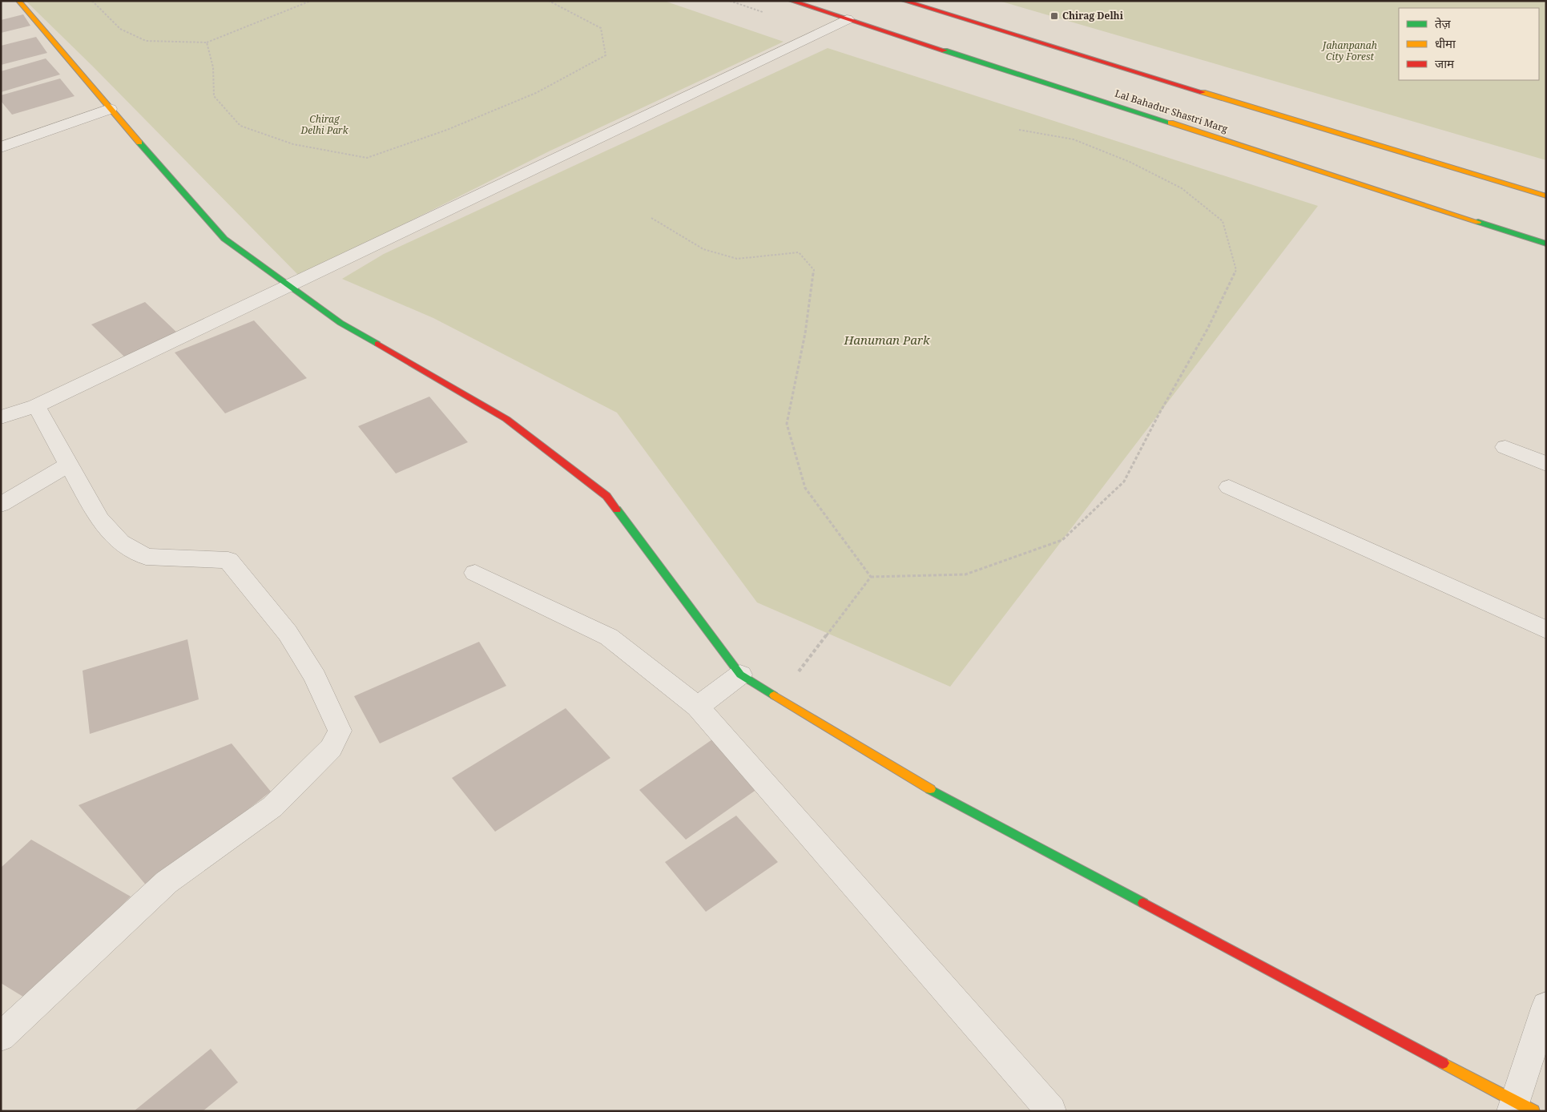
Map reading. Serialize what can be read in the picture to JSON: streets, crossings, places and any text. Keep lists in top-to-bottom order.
{
  "streets": {
    "street": ["Lal Bahadur Shastri Marg"]
  },
  "parks": ["Jahanpanah City Forest", "Chirag Delhi Park", "Hanuman Park"],
  "places": {
    "transit": ["Chirag Delhi"]
  },
  "legend": ["तेज़", "धीमा", "जाम"]
}
